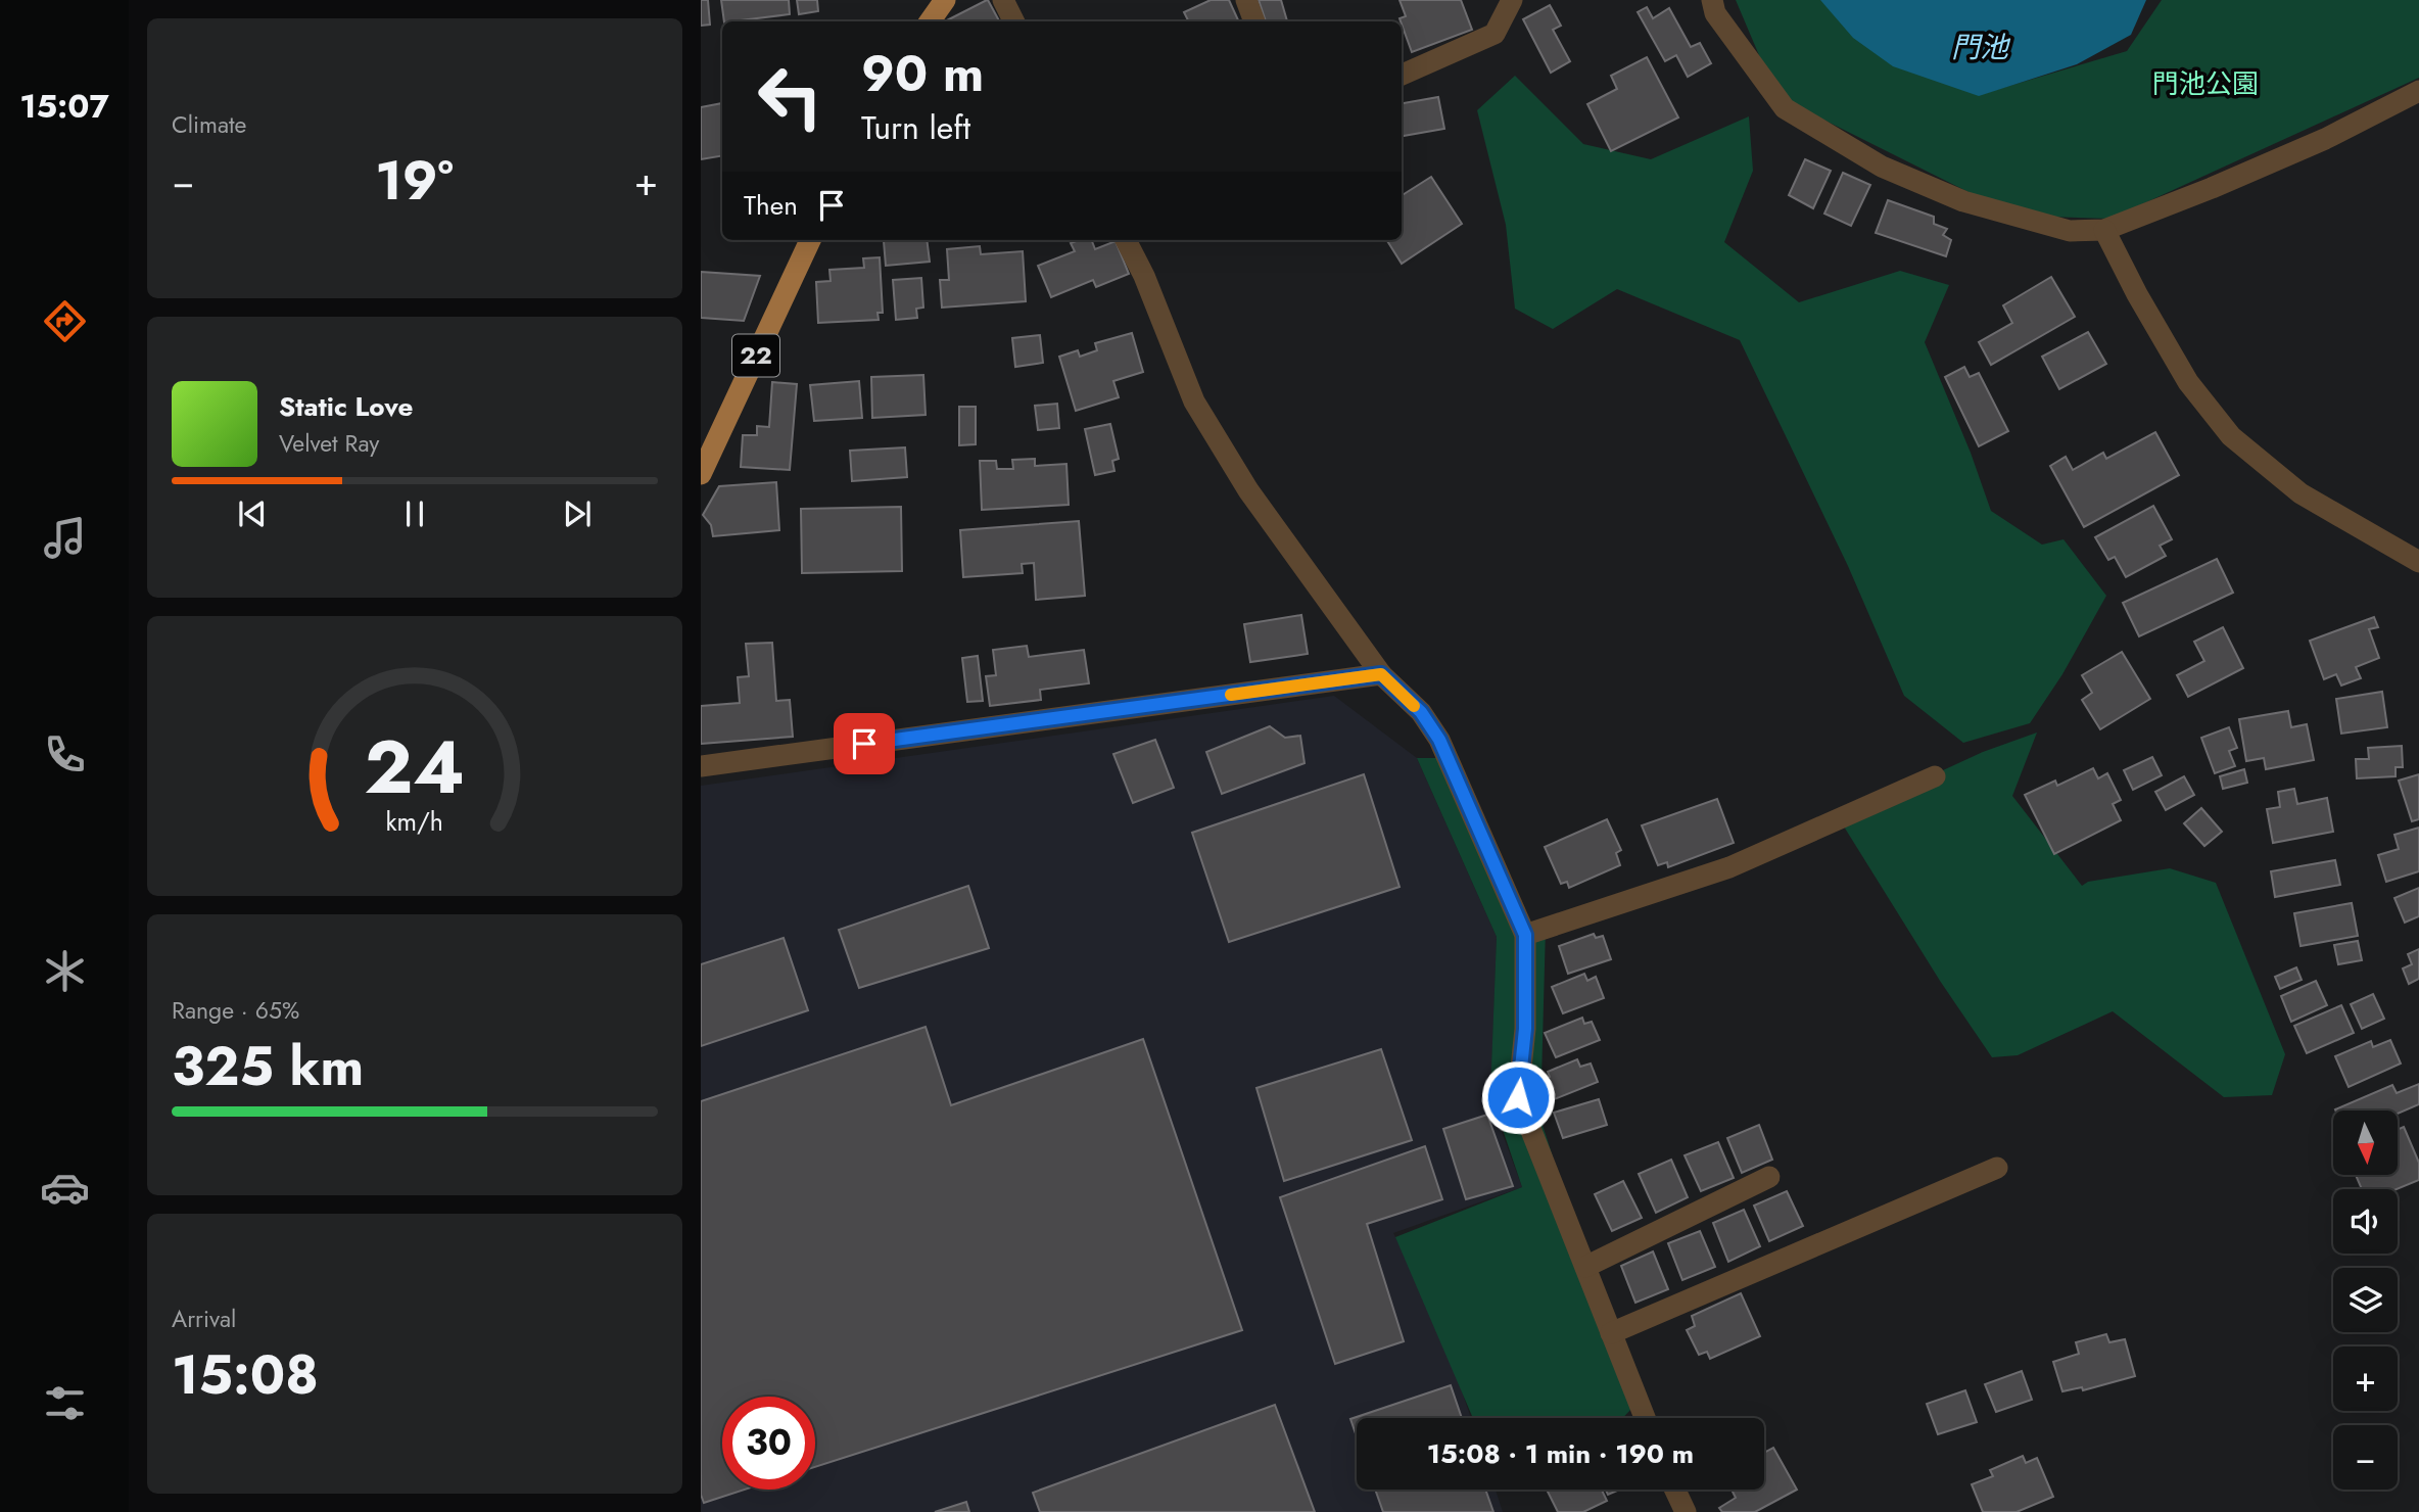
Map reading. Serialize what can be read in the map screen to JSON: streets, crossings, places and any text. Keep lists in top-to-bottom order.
{
  "streets": {
    "main road": ["22"]
  },
  "water": ["門池"],
  "parks": ["門池公園"],
  "north": "bottom",
  "page": {
    "tabs": "15:07",
    "tile": [
      "Climate",
      ["Range · 65%", "325 km"],
      ["Arrival", "15:08"]
    ],
    "turn": ["90 m", "Turn left"],
    "heat": ["−", "19°", "+"],
    "then": "Then",
    "song": ["Static Love", "Velvet Ray"],
    "map_buttons": ["+", "−"],
    "limit": "30",
    "trip": "15:08 · 1 min · 190 m",
    "gauge": ["24", "km/h"]
  }
}
